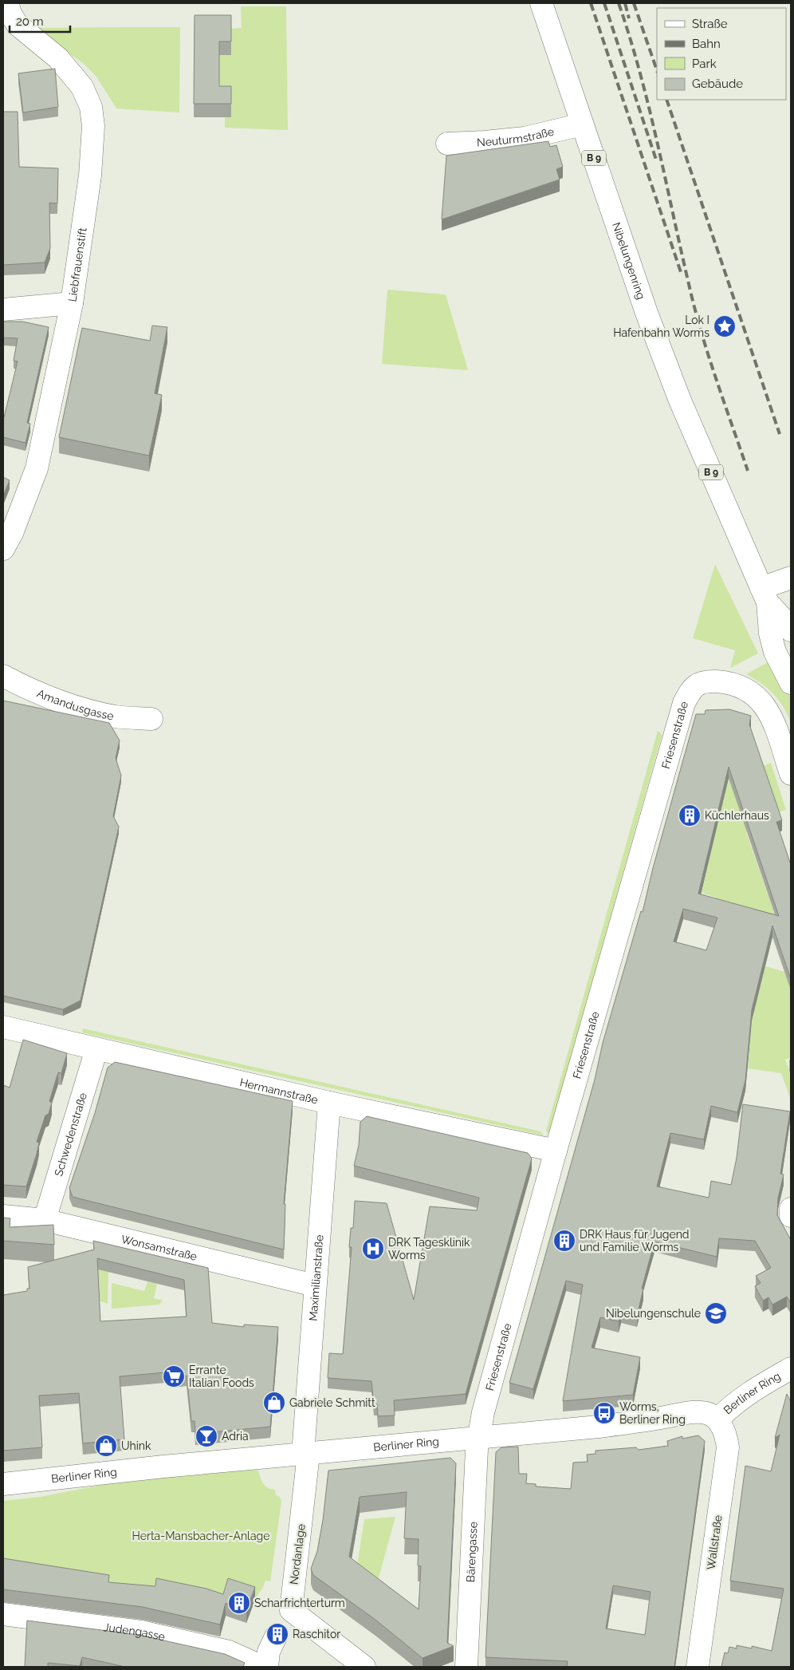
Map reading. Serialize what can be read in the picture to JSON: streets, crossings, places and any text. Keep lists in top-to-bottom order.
{
  "streets": {
    "main road": [
      "Neuturmstraße",
      "B 9",
      "Nibelungenring",
      "Liebfrauenstift",
      "Amandusgasse",
      "Friesenstraße",
      "Hermannstraße",
      "Schwedenstraße",
      "Wonsamstraße",
      "Maximilianstraße",
      "Berliner Ring",
      "Wallstraße",
      "Bärengasse",
      "Nordanlage",
      "Judengasse"
    ]
  },
  "crossings": [
    ["Neuturmstraße", "Nibelungenring"],
    ["B 9", "Nibelungenring"],
    ["Friesenstraße", "Hermannstraße"],
    ["Friesenstraße", "Berliner Ring"],
    ["Friesenstraße", "Bärengasse"],
    ["Hermannstraße", "Schwedenstraße"],
    ["Hermannstraße", "Maximilianstraße"],
    ["Schwedenstraße", "Wonsamstraße"],
    ["Wonsamstraße", "Maximilianstraße"],
    ["Maximilianstraße", "Berliner Ring"],
    ["Maximilianstraße", "Nordanlage"],
    ["Berliner Ring", "Wallstraße"],
    ["Berliner Ring", "Bärengasse"],
    ["Berliner Ring", "Nordanlage"]
  ],
  "parks": ["Herta-Mansbacher-Anlage"],
  "places": {
    "place": ["Lok I Hafenbahn Worms"],
    "building": [
      "Küchlerhaus",
      "DRK Haus für Jugend und Familie Worms",
      "Scharfrichterturm",
      "Raschitor"
    ],
    "hospital": ["DRK Tagesklinik Worms"],
    "school or university": ["Nibelungenschule"],
    "supermarket": ["Errante Italian Foods"],
    "shop": ["Gabriele Schmitt", "Uhink"],
    "bus stop": ["Worms, Berliner Ring"],
    "bar": ["Adria"]
  },
  "legend": [
    "Straße",
    "Bahn",
    "Park",
    "Gebäude"
  ],
  "scale_bar": "20 m"
}
